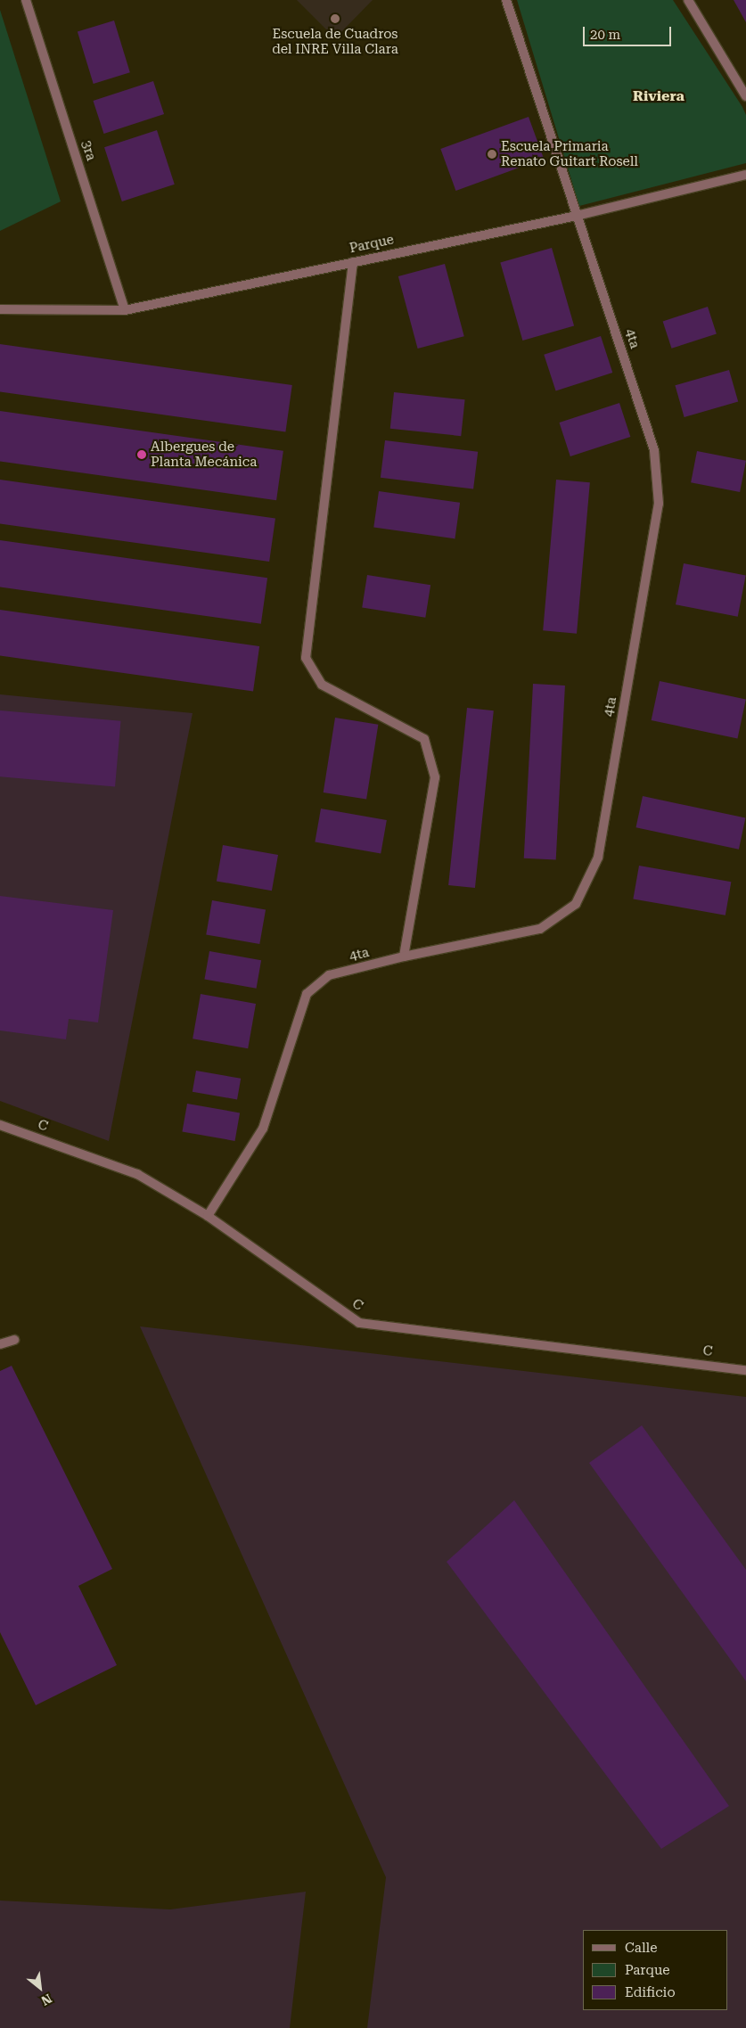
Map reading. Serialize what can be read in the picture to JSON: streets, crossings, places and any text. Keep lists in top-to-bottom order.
{
  "streets": {
    "street": [
      "3ra",
      "Parque",
      "4ta",
      "C"
    ]
  },
  "crossings": [
    ["3ra", "Parque"],
    ["Parque", "4ta"],
    ["4ta", "C"]
  ],
  "districts": ["Riviera"],
  "places": ["Escuela de Cuadros del INRE Villa Clara", "Escuela Primaria Renato Guitart Rosell", "Albergues de Planta Mecánica"],
  "legend": ["Calle", "Parque", "Edificio"],
  "scale_bar": "20 m",
  "north": "bottom right"
}
